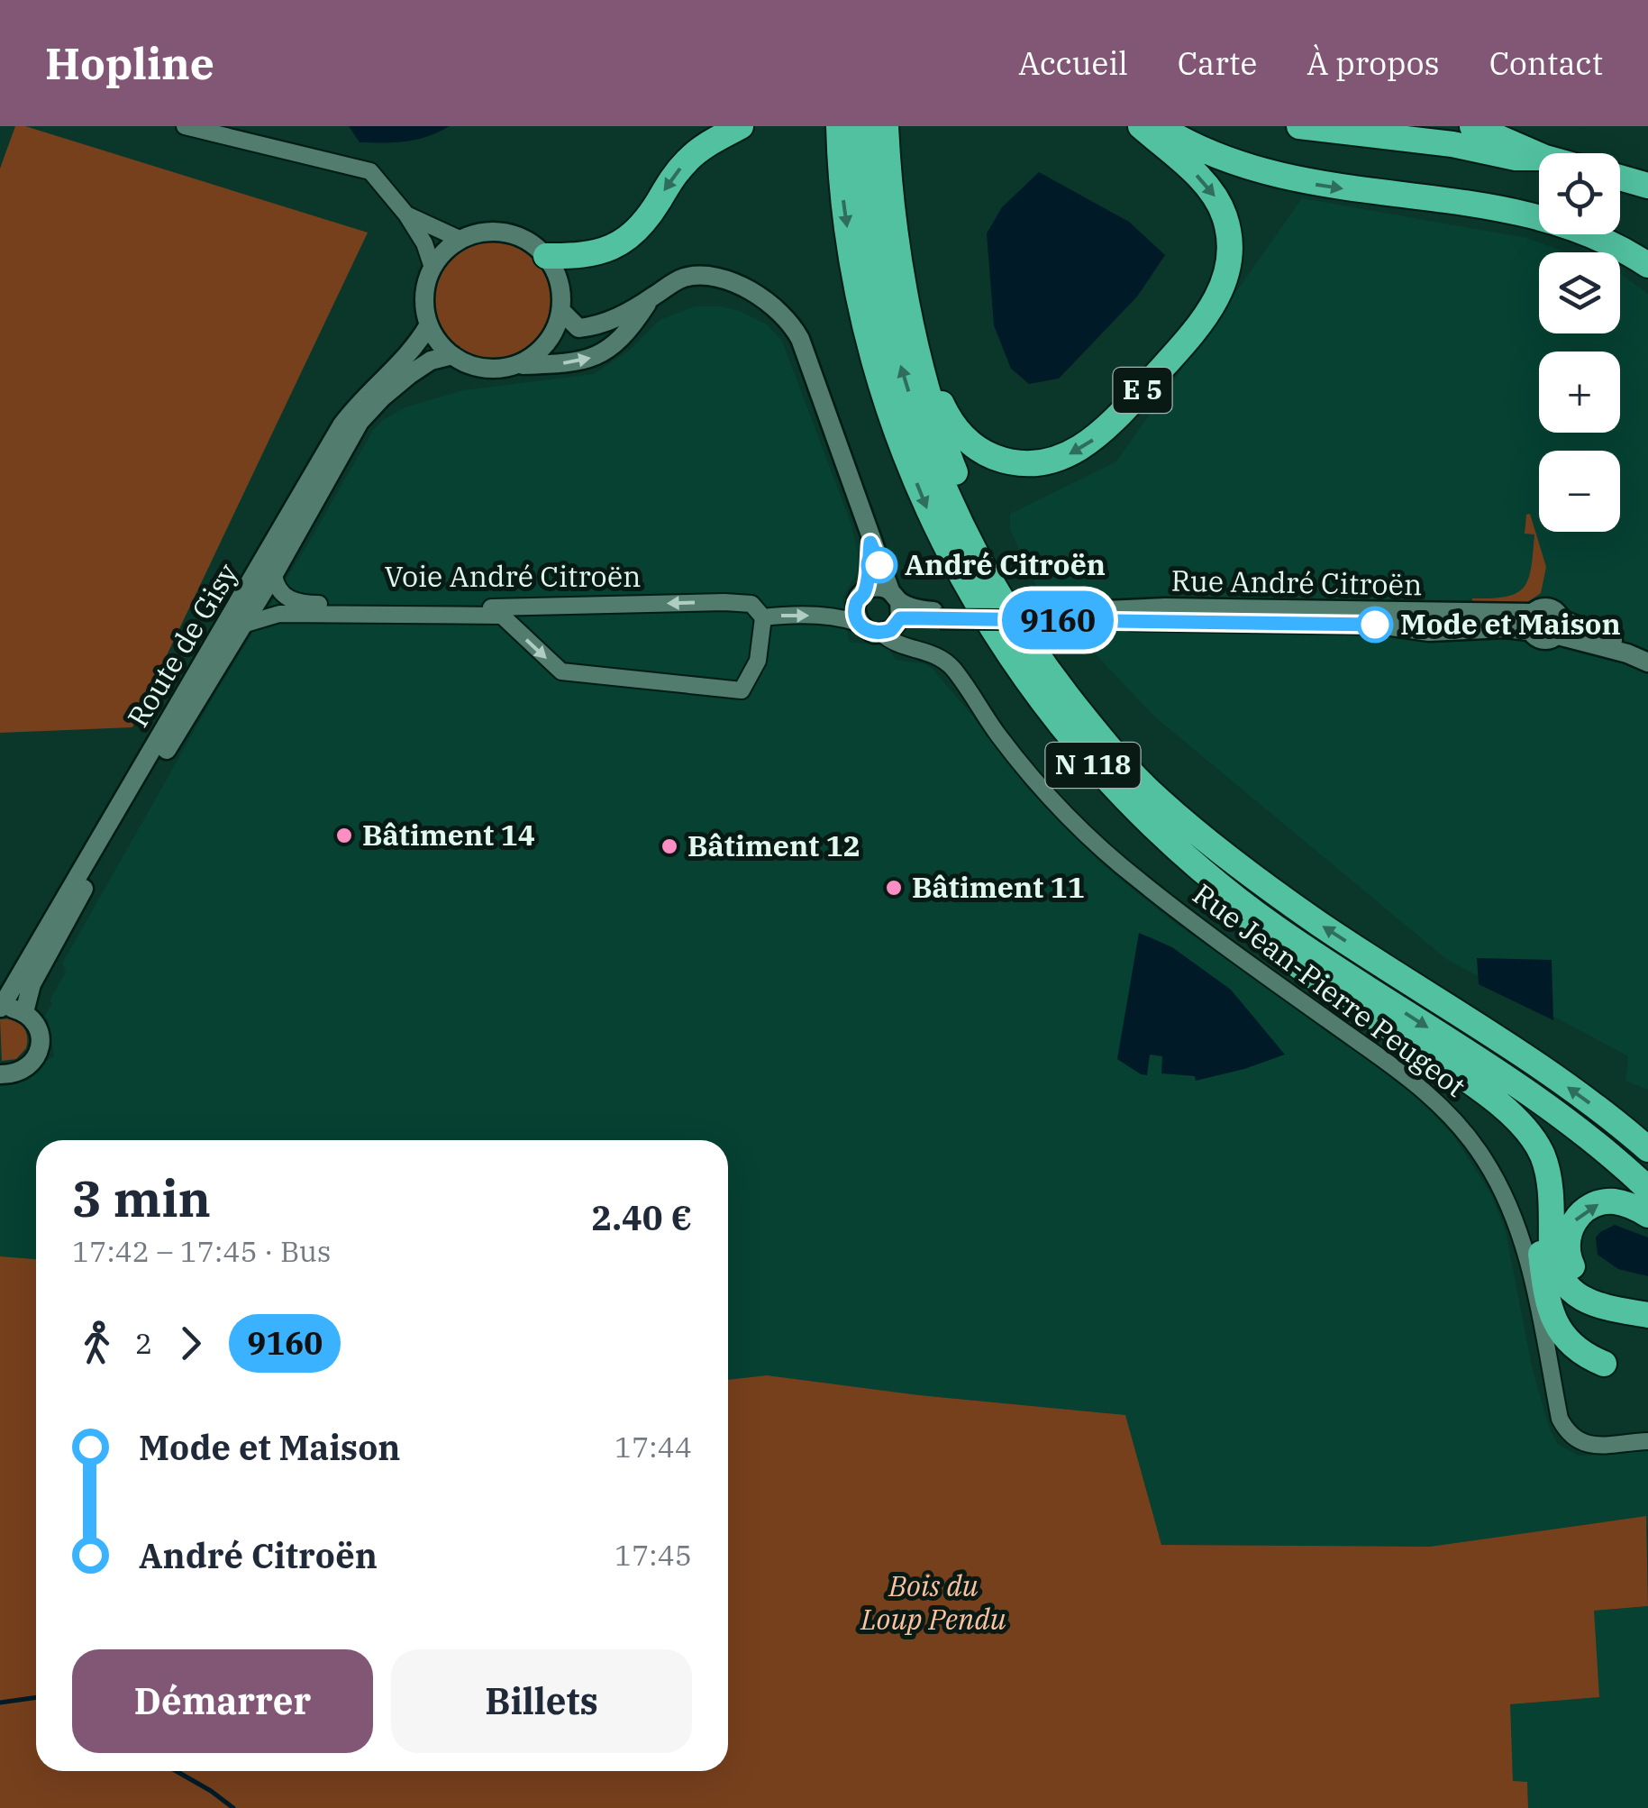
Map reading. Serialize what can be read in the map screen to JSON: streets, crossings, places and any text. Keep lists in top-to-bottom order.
{
  "streets": {
    "highway": ["E 5", "N 118"],
    "street": [
      "Voie André Citroën",
      "Rue André Citroën",
      "Route de Gisy",
      "Rue Jean-Pierre Peugeot"
    ]
  },
  "crossings": [
    ["Voie André Citroën", "Route de Gisy"],
    ["Rue André Citroën", "Rue Jean-Pierre Peugeot"]
  ],
  "one_way": ["Voie André Citroën"],
  "parks": ["Bois du Loup Pendu"],
  "places": [
    "André Citroën",
    "Mode et Maison",
    "Bâtiment 14",
    "Bâtiment 12",
    "Bâtiment 11"
  ],
  "lines": ["bus line 9160"],
  "page": {
    "header": "Hopline",
    "nav": [
      "Accueil",
      "Carte",
      "À propos",
      "Contact"
    ],
    "on_map": "9160",
    "map_buttons": ["+", "−"],
    "heading": ["3 min", "17:42 – 17:45 · Bus", "2.40 €"],
    "legs": ["2", "9160"],
    "list": [
      {
        "name": "Mode et Maison",
        "value": "17:44"
      },
      {
        "name": "André Citroën",
        "value": "17:45"
      }
    ],
    "buttons": ["Démarrer", "Billets"]
  }
}
